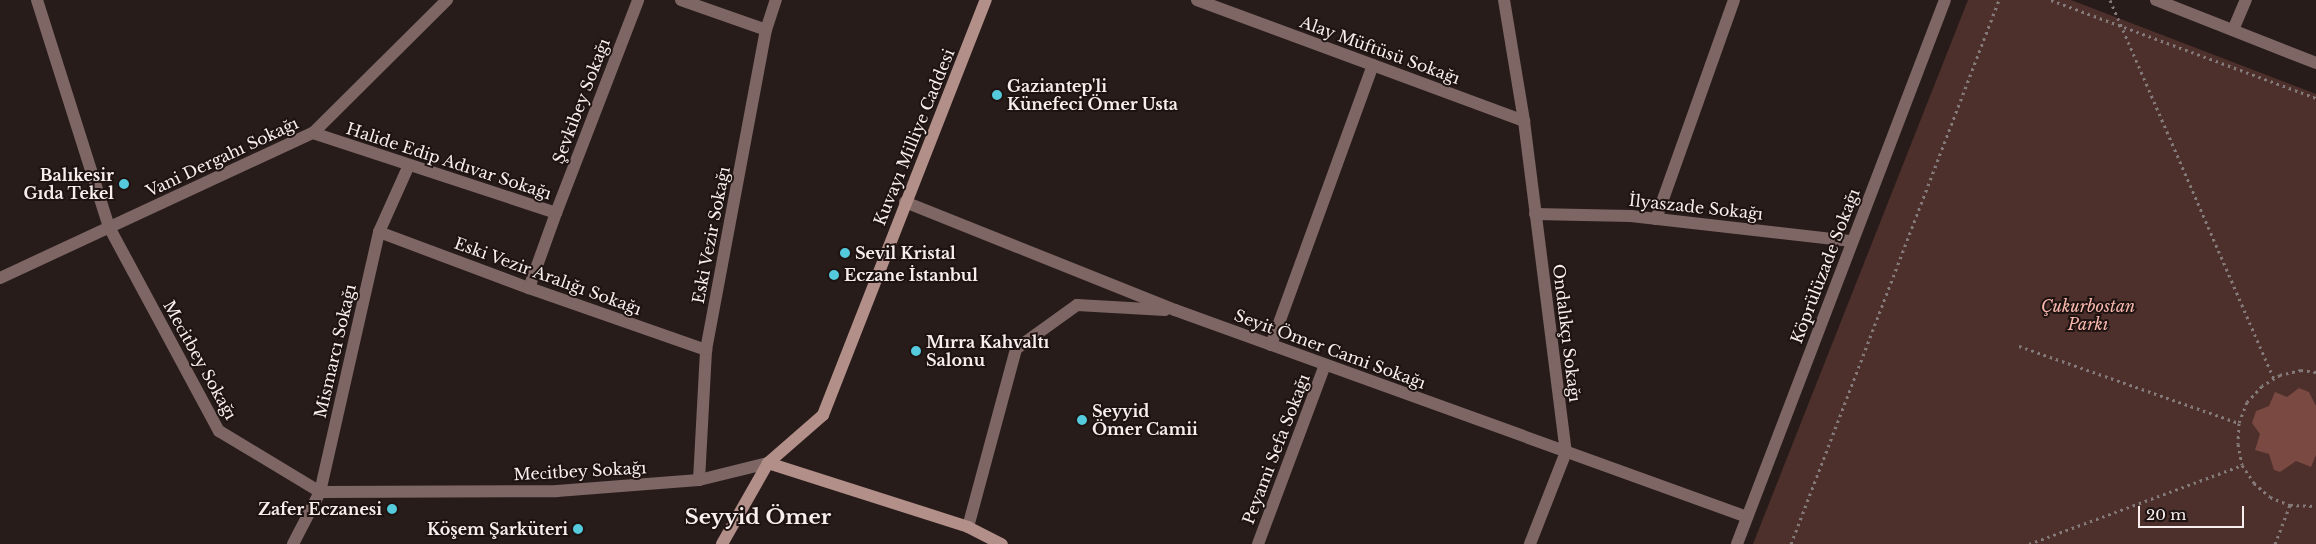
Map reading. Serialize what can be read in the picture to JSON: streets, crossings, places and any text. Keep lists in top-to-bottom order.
{
  "streets": {
    "street": [
      "Alay Müftüsü Sokağı",
      "Şevkibey Sokağı",
      "Kuvayı Milliye Caddesi",
      "Vani Dergahı Sokağı",
      "Halide Edip Adıvar Sokağı",
      "İlyaszade Sokağı",
      "Eski Vezir Sokağı",
      "Köprülüzade Sokağı",
      "Eski Vezir Aralığı Sokağı",
      "Ondalıkçı Sokağı",
      "Seyit Ömer Cami Sokağı",
      "Mismarcı Sokağı",
      "Meсitbey Sokağı",
      "Peyami Sefa Sokağı"
    ]
  },
  "crossings": [
    ["Alay Müftüsü Sokağı", "Ondalıkçı Sokağı"],
    ["Şevkibey Sokağı", "Halide Edip Adıvar Sokağı"],
    ["Kuvayı Milliye Caddesi", "Seyit Ömer Cami Sokağı"],
    ["Kuvayı Milliye Caddesi", "Meсitbey Sokağı"],
    ["Vani Dergahı Sokağı", "Halide Edip Adıvar Sokağı"],
    ["Vani Dergahı Sokağı", "Meсitbey Sokağı"],
    ["Halide Edip Adıvar Sokağı", "Eski Vezir Aralığı Sokağı"],
    ["Halide Edip Adıvar Sokağı", "Mismarcı Sokağı"],
    ["İlyaszade Sokağı", "Köprülüzade Sokağı"],
    ["İlyaszade Sokağı", "Ondalıkçı Sokağı"],
    ["Eski Vezir Sokağı", "Eski Vezir Aralığı Sokağı"],
    ["Eski Vezir Sokağı", "Meсitbey Sokağı"],
    ["Köprülüzade Sokağı", "Seyit Ömer Cami Sokağı"],
    ["Eski Vezir Aralığı Sokağı", "Mismarcı Sokağı"],
    ["Ondalıkçı Sokağı", "Seyit Ömer Cami Sokağı"],
    ["Seyit Ömer Cami Sokağı", "Peyami Sefa Sokağı"],
    ["Mismarcı Sokağı", "Meсitbey Sokağı"]
  ],
  "districts": ["Seyyid Ömer"],
  "parks": ["Çukurbostan Parkı"],
  "places": [
    "Gaziantep'li Künefeci Ömer Usta",
    "Balıkesir Gıda Tekel",
    "Sevil Kristal",
    "Eczane İstanbul",
    "Mırra Kahvaltı Salonu",
    "Seyyid Ömer Camii",
    "Zafer Eczanesi",
    "Köşem Şarküteri"
  ],
  "scale_bar": "20 m"
}
